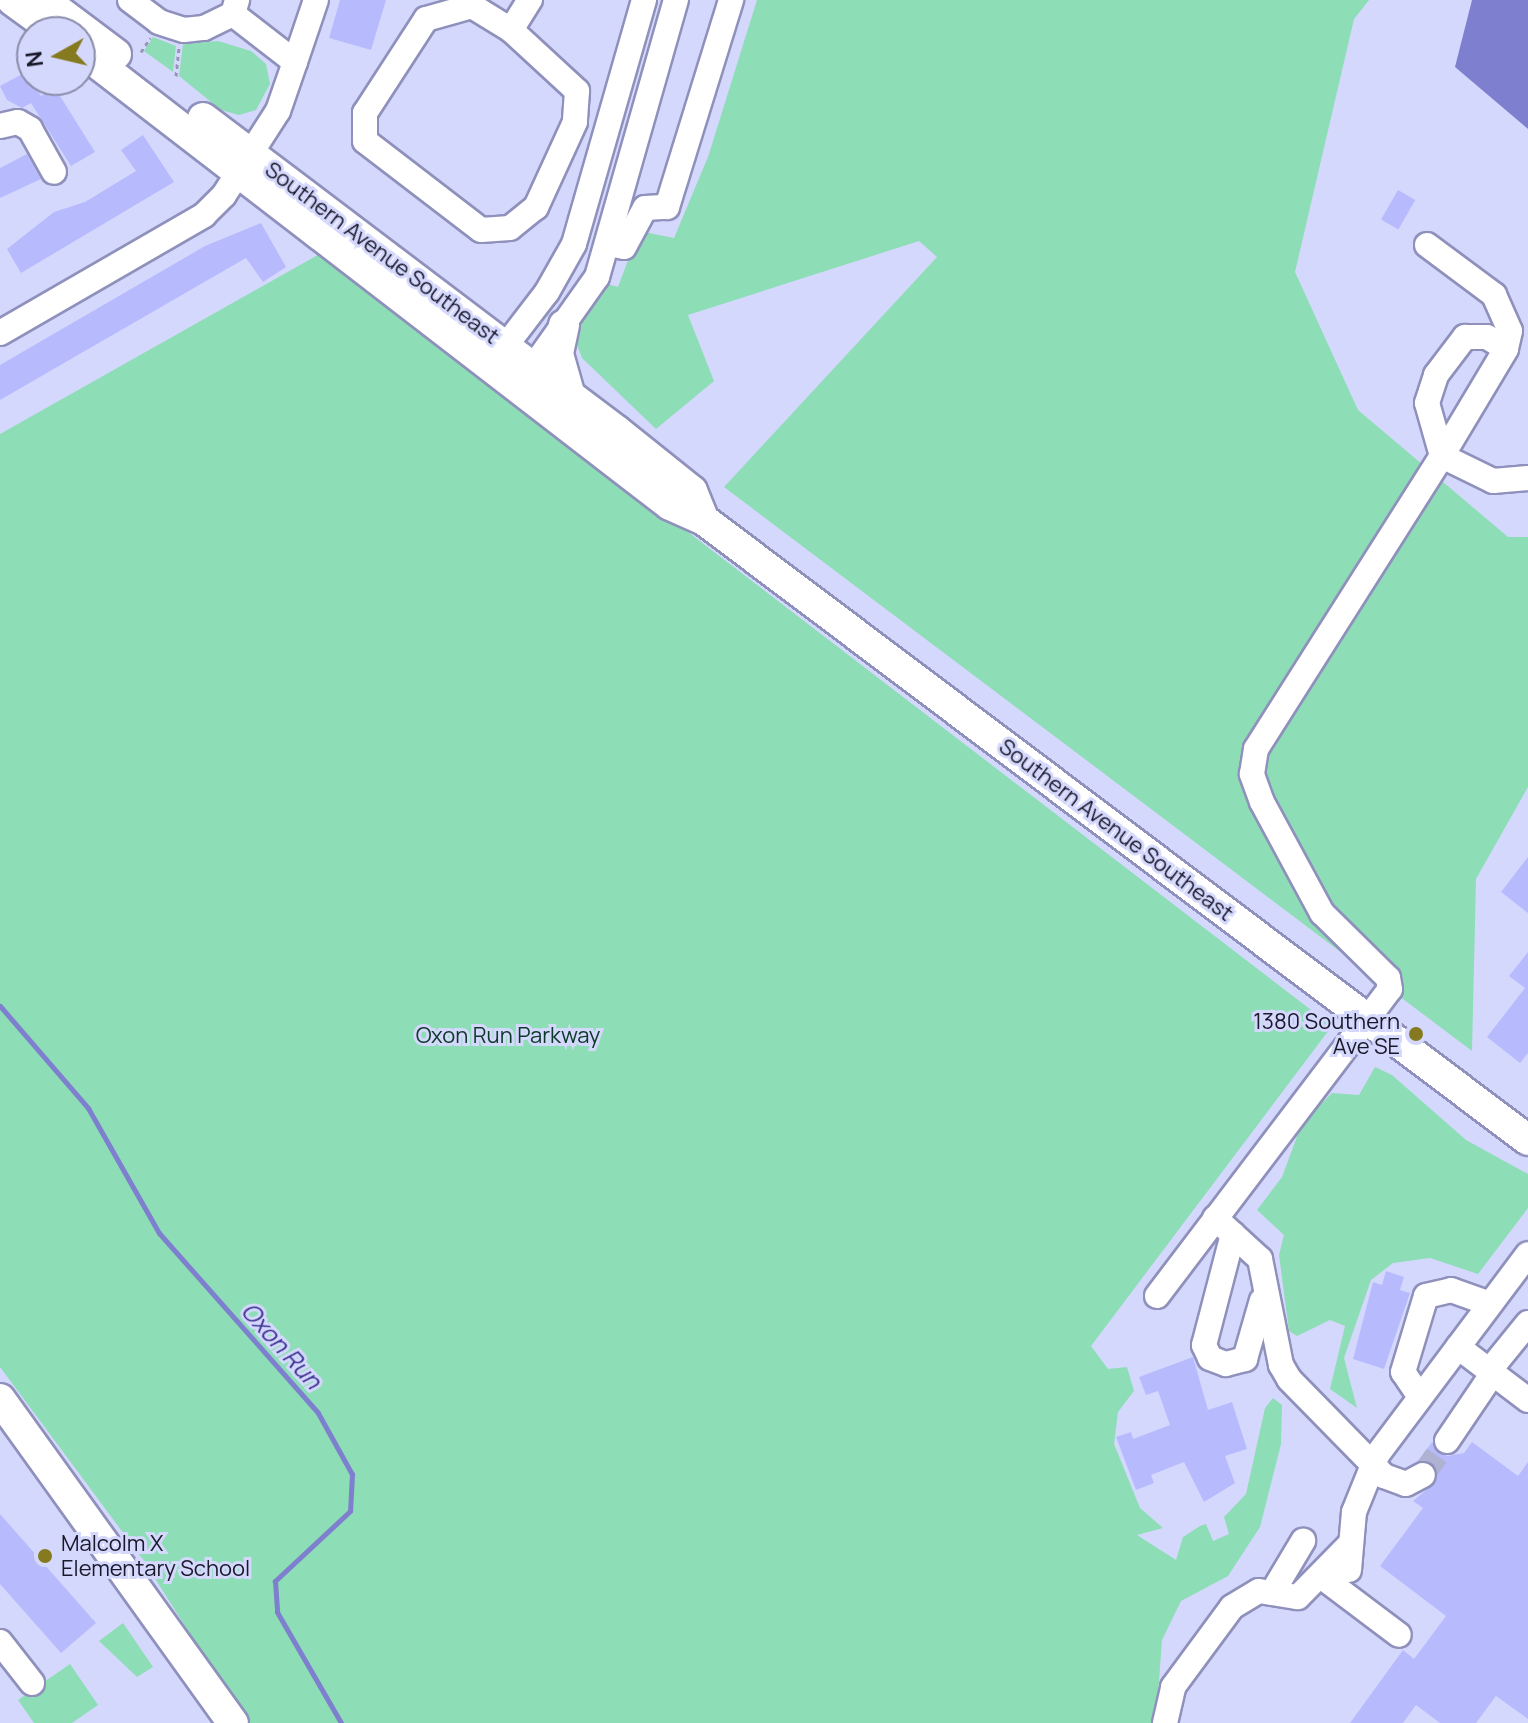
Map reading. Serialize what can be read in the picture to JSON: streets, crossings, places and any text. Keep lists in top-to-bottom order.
{
  "streets": {
    "main road": ["Southern Avenue Southeast"]
  },
  "water": ["Oxon Run"],
  "parks": ["Oxon Run Parkway"],
  "places": ["1380 Southern Ave SE", "Malcolm X Elementary School"],
  "north": "left"
}
